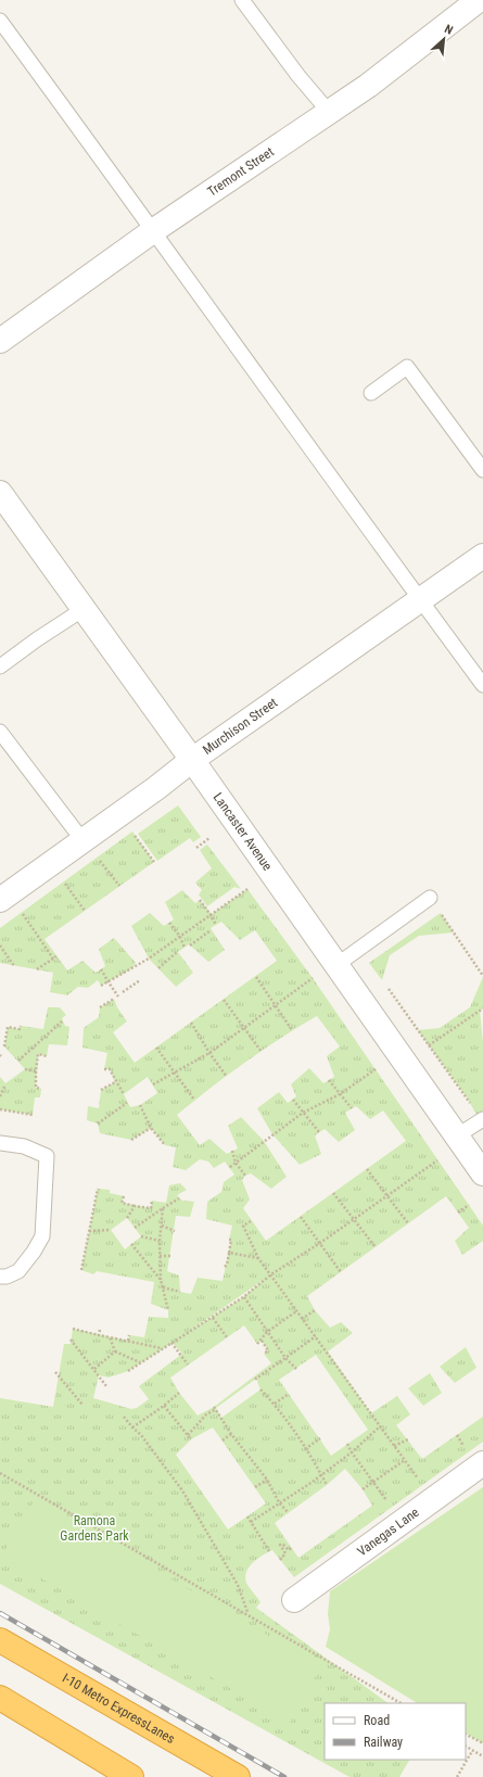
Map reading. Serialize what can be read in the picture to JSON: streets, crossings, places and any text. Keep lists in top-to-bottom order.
{
  "streets": {
    "highway": ["I-10 Metro ExpressLanes"],
    "street": [
      "Tremont Street",
      "Murchison Street",
      "Lancaster Avenue",
      "Vanegas Lane"
    ]
  },
  "crossings": [
    ["Murchison Street", "Lancaster Avenue"]
  ],
  "parks": ["Ramona Gardens Park"],
  "legend": ["Road", "Railway"],
  "north": "top right"
}
